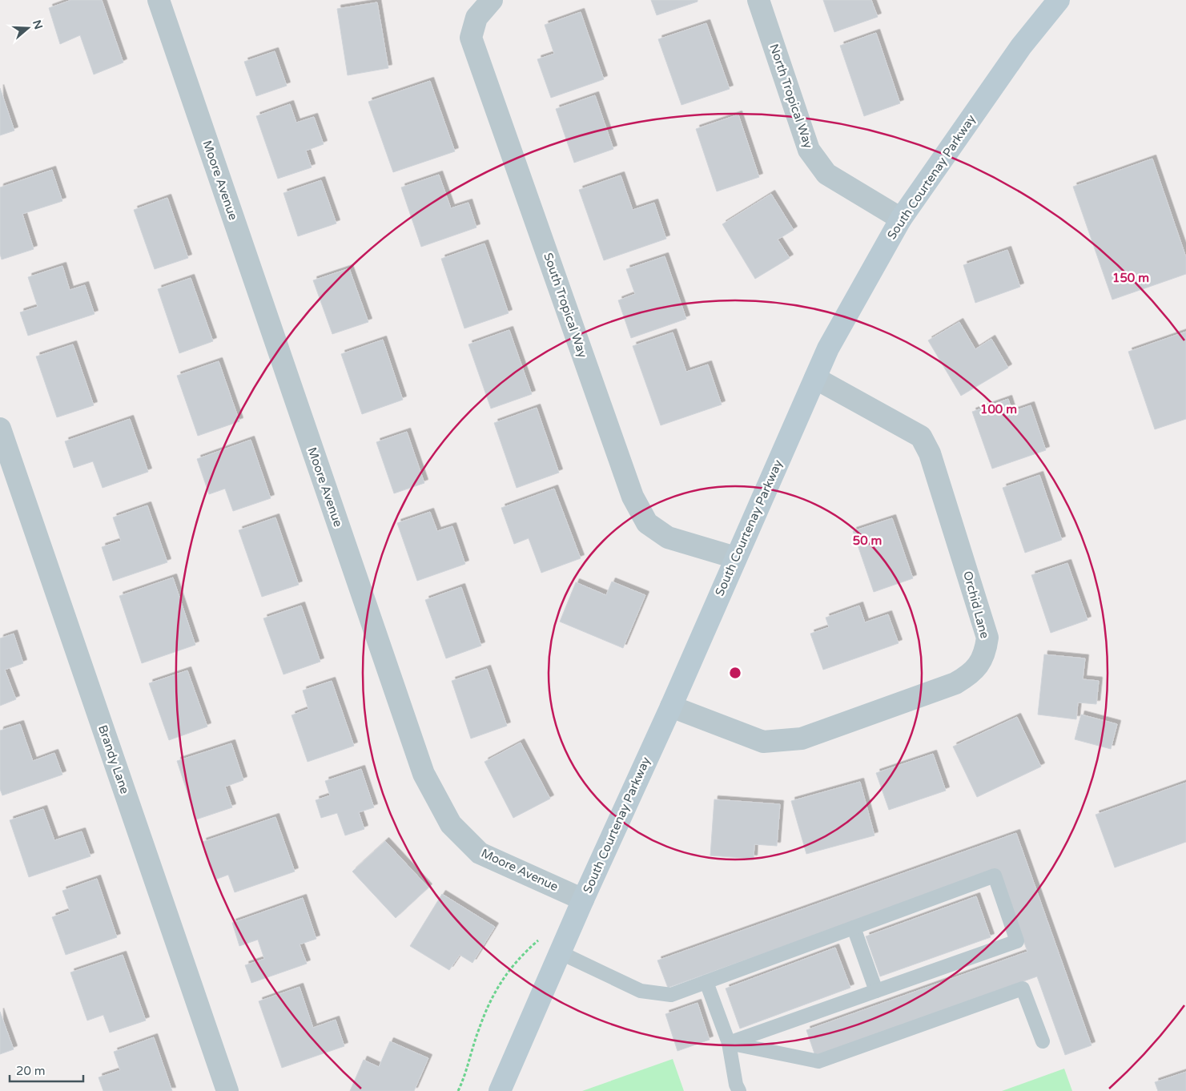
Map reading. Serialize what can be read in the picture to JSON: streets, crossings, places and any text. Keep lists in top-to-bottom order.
{
  "streets": {
    "main road": ["South Courtenay Parkway"],
    "street": [
      "North Tropical Way",
      "Moore Avenue",
      "South Tropical Way",
      "Orchid Lane",
      "Brandy Lane"
    ]
  },
  "crossings": [
    ["North Tropical Way", "South Courtenay Parkway"],
    ["South Courtenay Parkway", "Moore Avenue"],
    ["South Courtenay Parkway", "South Tropical Way"],
    ["South Courtenay Parkway", "Orchid Lane"]
  ],
  "scale_bar": "20 m",
  "north": "right",
  "rings": ["150 m", "100 m", "50 m"]
}
